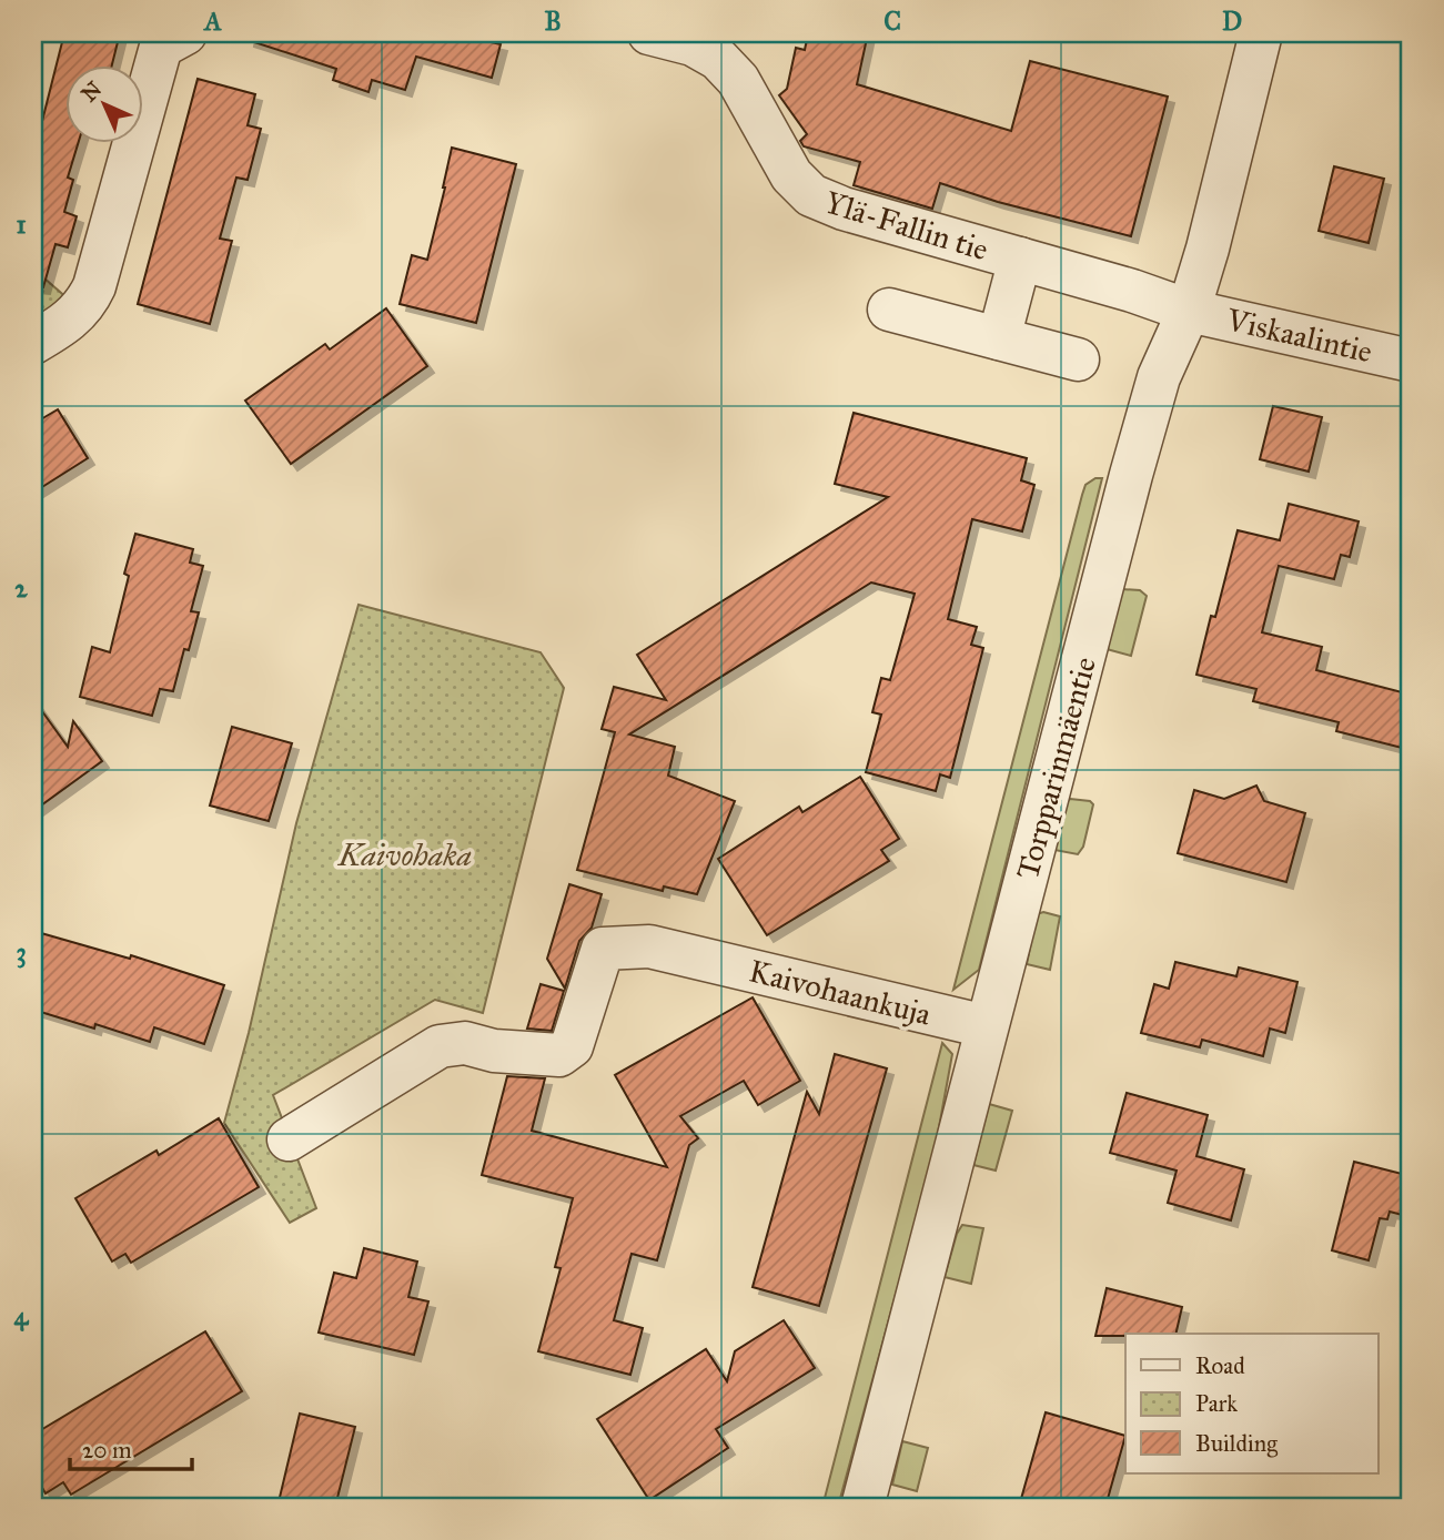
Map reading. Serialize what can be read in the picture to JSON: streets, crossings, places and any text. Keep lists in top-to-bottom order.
{
  "streets": {
    "street": [
      "Ylä-Fallin tie",
      "Viskaalintie",
      "Torpparinmäentie",
      "Kaivohaankuja"
    ]
  },
  "crossings": [
    ["Ylä-Fallin tie", "Viskaalintie"],
    ["Ylä-Fallin tie", "Torpparinmäentie"],
    ["Viskaalintie", "Torpparinmäentie"],
    ["Torpparinmäentie", "Kaivohaankuja"]
  ],
  "parks": ["Kaivohaka"],
  "legend": ["Road", "Park", "Building"],
  "scale_bar": "20 m",
  "north": "top left",
  "grid": {
    "columns": [
      "A",
      "B",
      "C",
      "D"
    ],
    "rows": [
      "1",
      "2",
      "3",
      "4"
    ]
  }
}
